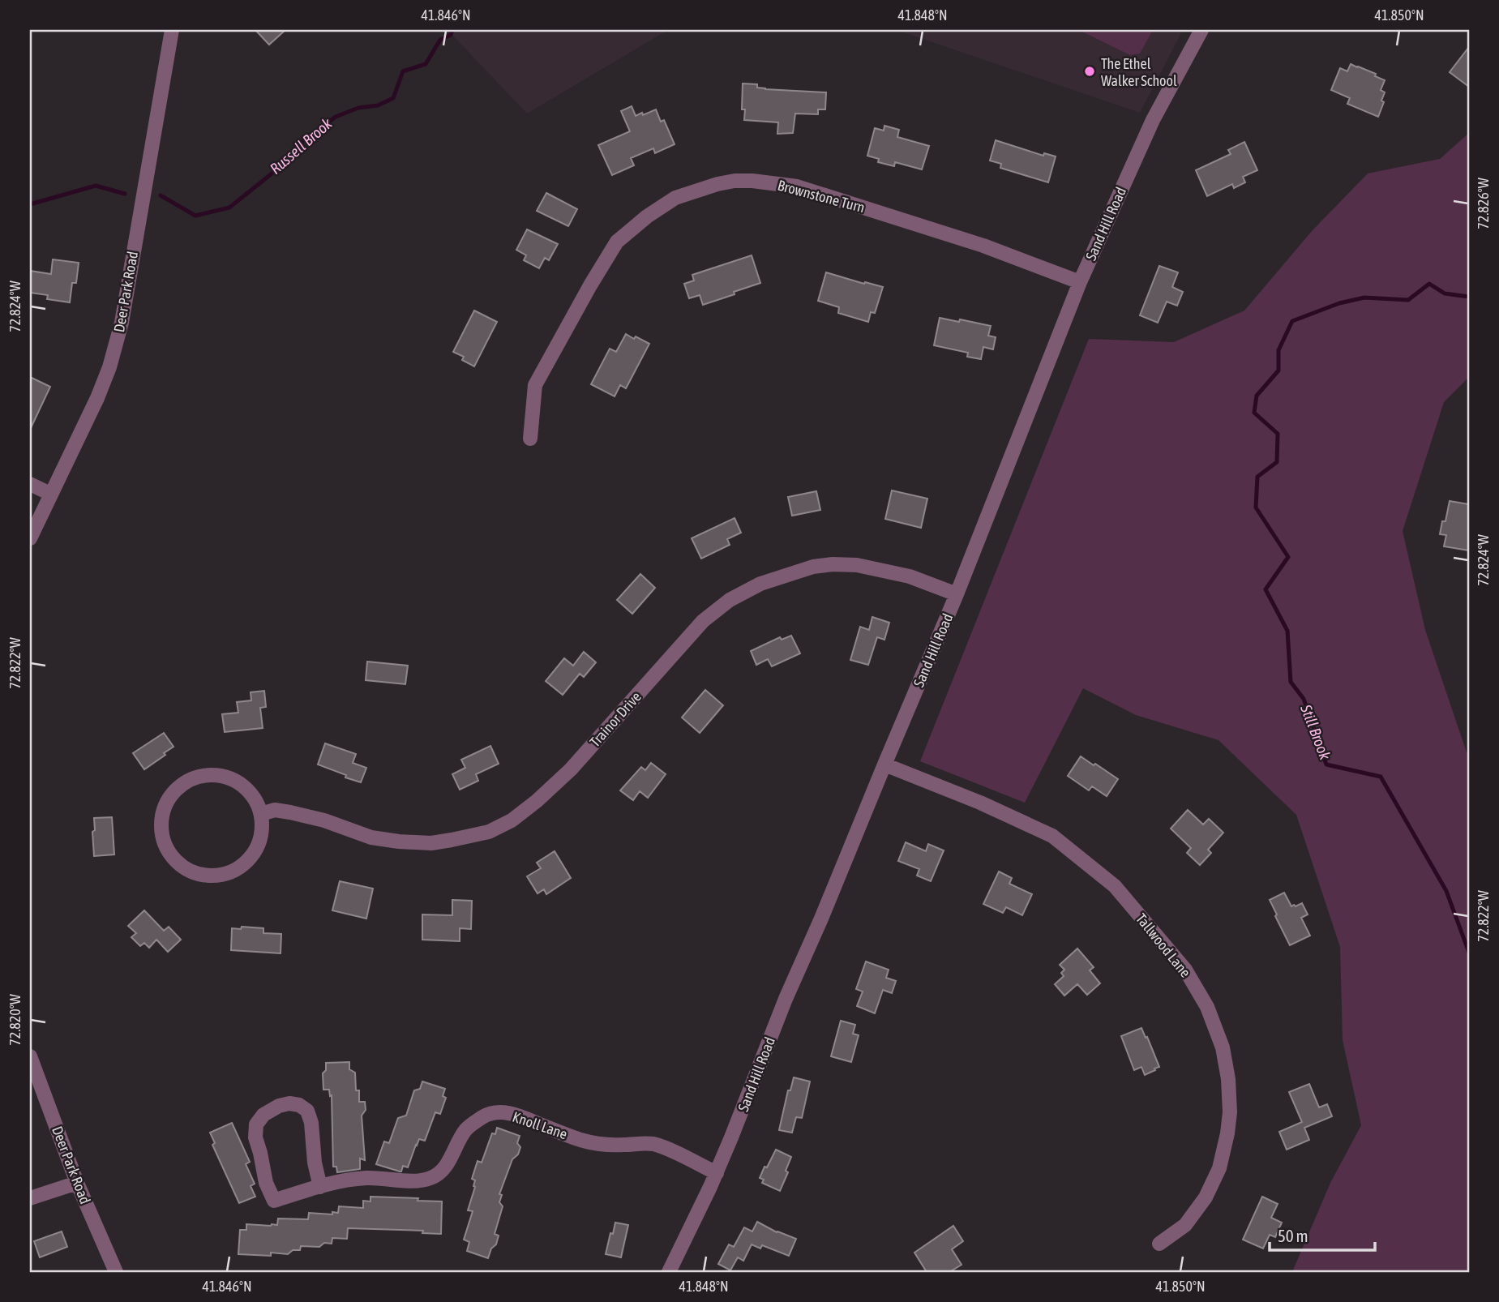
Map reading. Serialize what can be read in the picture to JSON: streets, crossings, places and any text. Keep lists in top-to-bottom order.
{
  "streets": {
    "street": [
      "Brownstone Turn",
      "Sand Hill Road",
      "Deer Park Road",
      "Trainor Drive",
      "Tallwood Lane",
      "Knoll Lane"
    ]
  },
  "crossings": [
    ["Brownstone Turn", "Sand Hill Road"],
    ["Sand Hill Road", "Trainor Drive"],
    ["Sand Hill Road", "Tallwood Lane"],
    ["Sand Hill Road", "Knoll Lane"]
  ],
  "water": ["Russell Brook", "Still Brook"],
  "places": ["The Ethel Walker School"],
  "scale_bar": "50 m",
  "coordinates": [
    "41.846°N",
    "41.848°N",
    "41.850°N",
    "72.826°W",
    "72.824°W",
    "72.822°W",
    "72.820°W"
  ]
}
